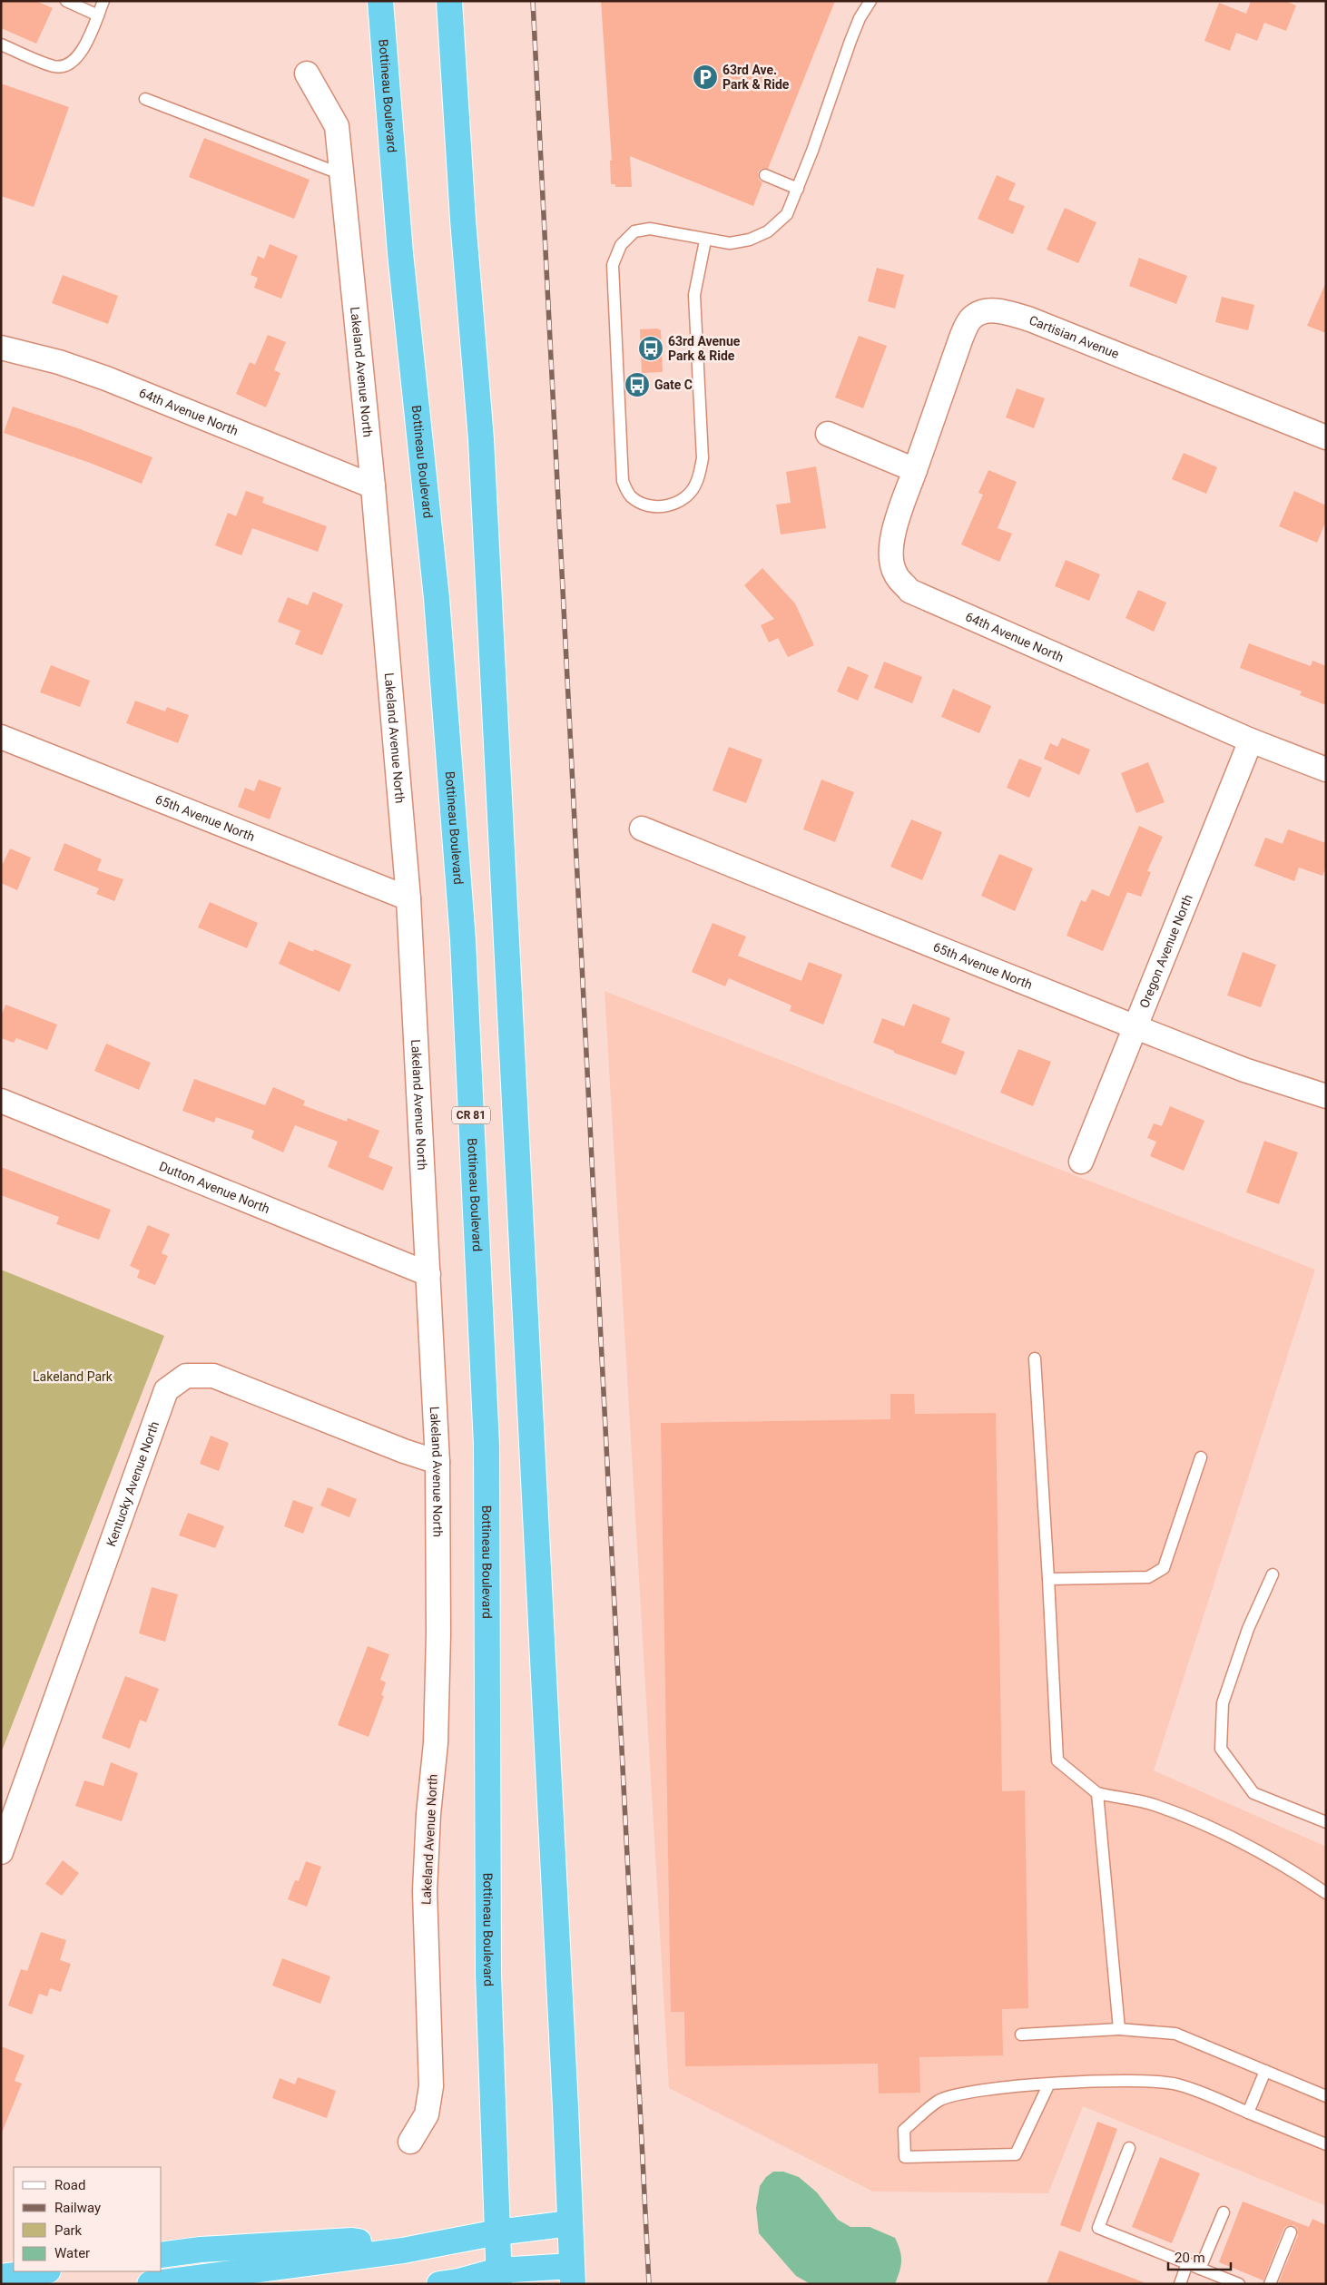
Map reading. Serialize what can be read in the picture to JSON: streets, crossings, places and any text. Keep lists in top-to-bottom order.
{
  "streets": {
    "highway": ["Bottineau Boulevard", "CR 81"],
    "street": [
      "Cartisian Avenue",
      "Lakeland Avenue North",
      "64th Avenue North",
      "65th Avenue North",
      "Oregon Avenue North",
      "Dutton Avenue North",
      "Kentucky Avenue North"
    ]
  },
  "crossings": [
    ["Cartisian Avenue", "64th Avenue North"],
    ["Lakeland Avenue North", "64th Avenue North"],
    ["Lakeland Avenue North", "65th Avenue North"],
    ["Lakeland Avenue North", "Dutton Avenue North"],
    ["Lakeland Avenue North", "Kentucky Avenue North"],
    ["64th Avenue North", "Oregon Avenue North"],
    ["65th Avenue North", "Oregon Avenue North"]
  ],
  "parks": ["Lakeland Park"],
  "places": {
    "parking": ["63rd Ave. Park & Ride"],
    "bus stop": ["63rd Avenue Park & Ride", "Gate C"]
  },
  "legend": [
    "Road",
    "Railway",
    "Park",
    "Water"
  ],
  "scale_bar": "20 m"
}
